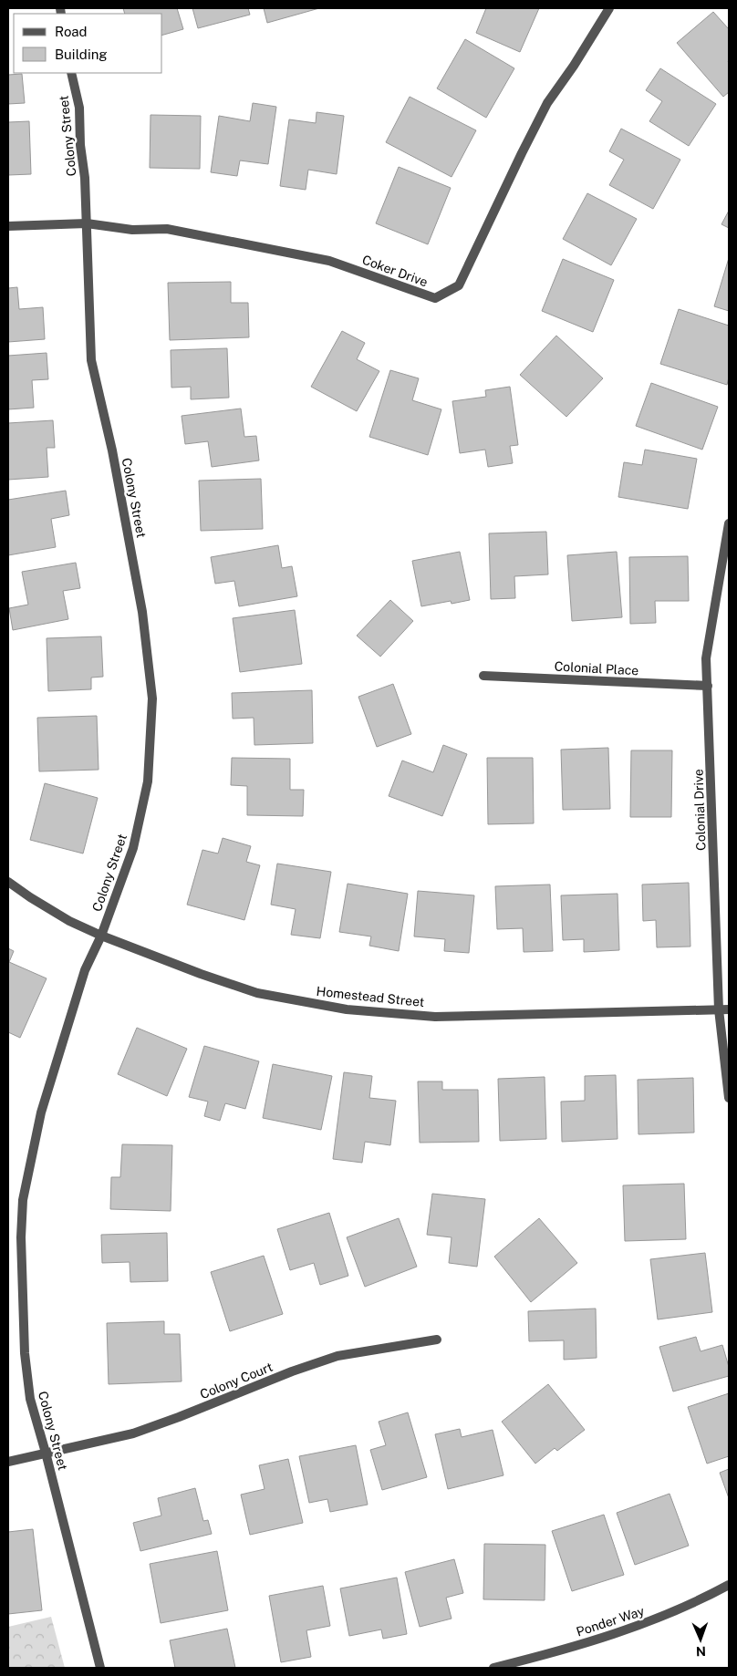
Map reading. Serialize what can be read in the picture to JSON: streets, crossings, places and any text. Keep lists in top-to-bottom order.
{
  "streets": {
    "street": [
      "Colony Street",
      "Coker Drive",
      "Colonial Place",
      "Colonial Drive",
      "Homestead Street",
      "Colony Court",
      "Ponder Way"
    ]
  },
  "crossings": [
    ["Colony Street", "Coker Drive"],
    ["Colony Street", "Homestead Street"],
    ["Colony Street", "Colony Court"],
    ["Colonial Place", "Colonial Drive"],
    ["Colonial Drive", "Homestead Street"]
  ],
  "legend": ["Road", "Building"],
  "north": "bottom"
}
